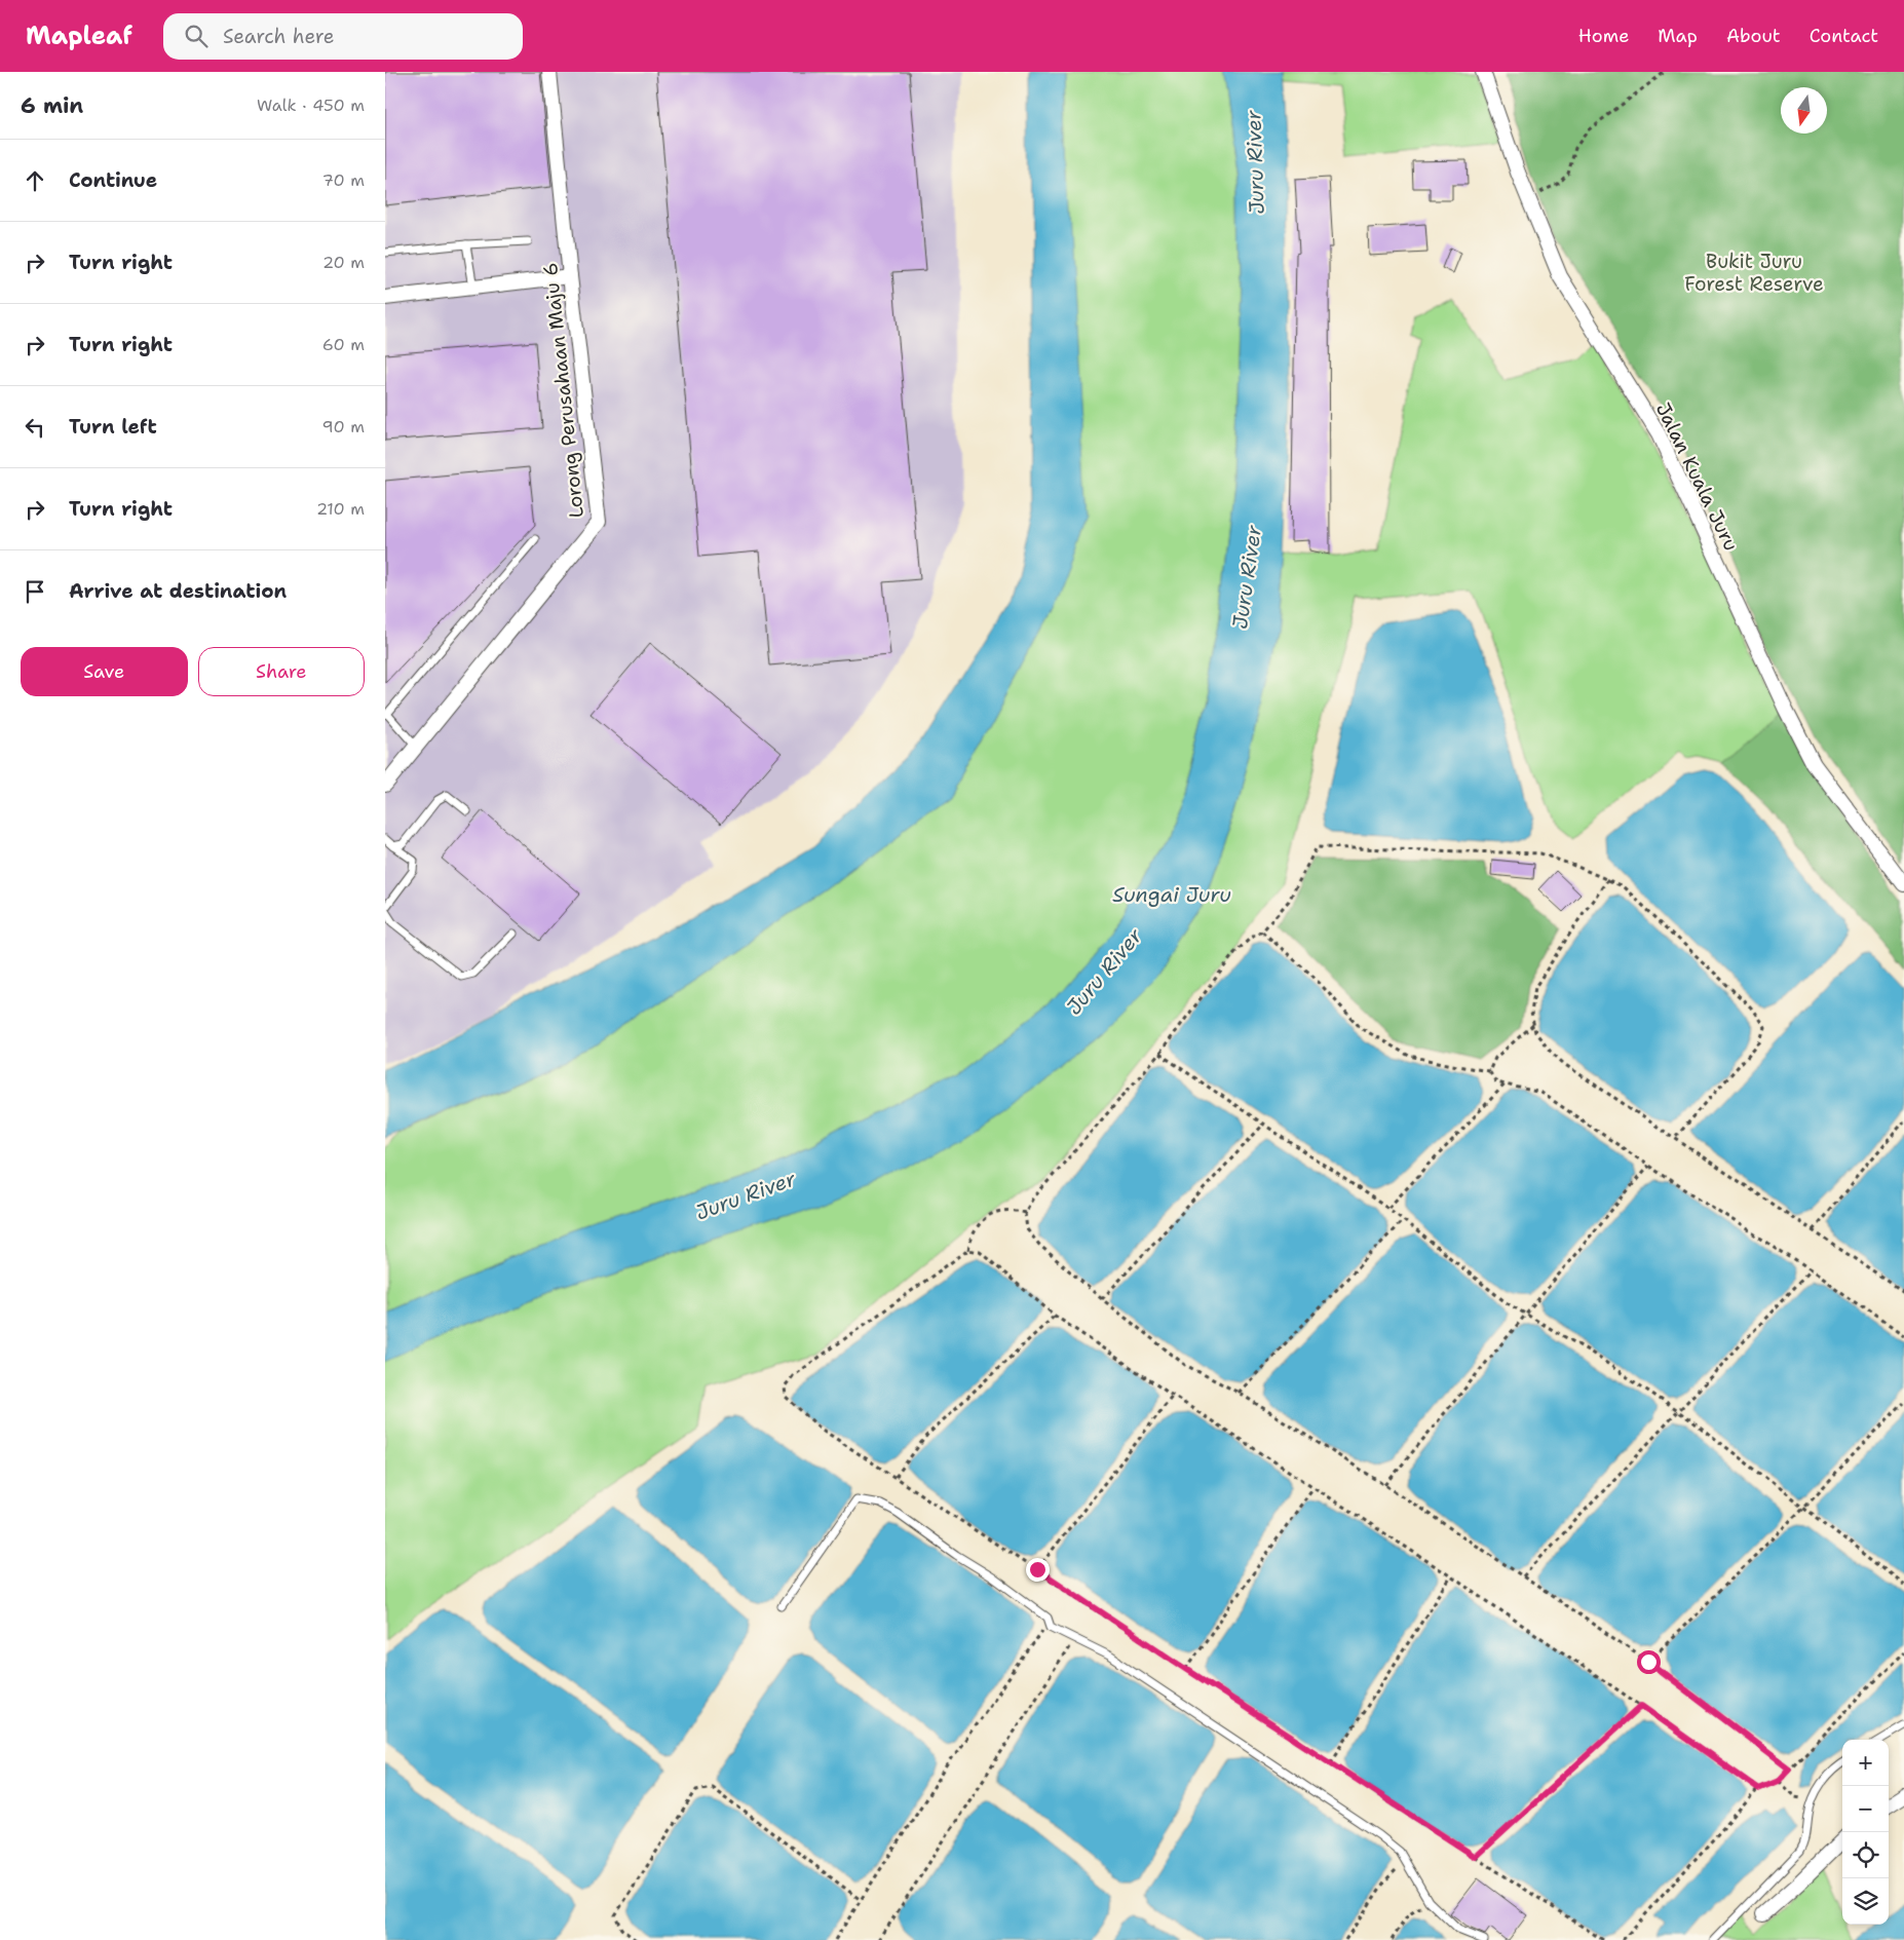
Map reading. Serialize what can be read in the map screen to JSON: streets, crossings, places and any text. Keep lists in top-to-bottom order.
{
  "streets": {
    "street": ["Lorong Perusahaan Maju 6", "Jalan Kuala Juru"]
  },
  "water": ["Juru River", "Sungai Juru"],
  "parks": ["Bukit Juru Forest Reserve"],
  "north": "bottom",
  "page": {
    "header": "Mapleaf",
    "search": "Search here",
    "nav": [
      "Home",
      "Map",
      "About",
      "Contact"
    ],
    "heading": ["6 min", "Walk · 450 m"],
    "list": [
      ["Continue", "70 m"],
      ["Turn right", "20 m"],
      ["Turn right", "60 m"],
      ["Turn left", "90 m"],
      ["Turn right", "210 m"],
      "Arrive at destination"
    ],
    "buttons": ["Save", "Share"],
    "map_buttons": ["+", "−"]
  }
}
